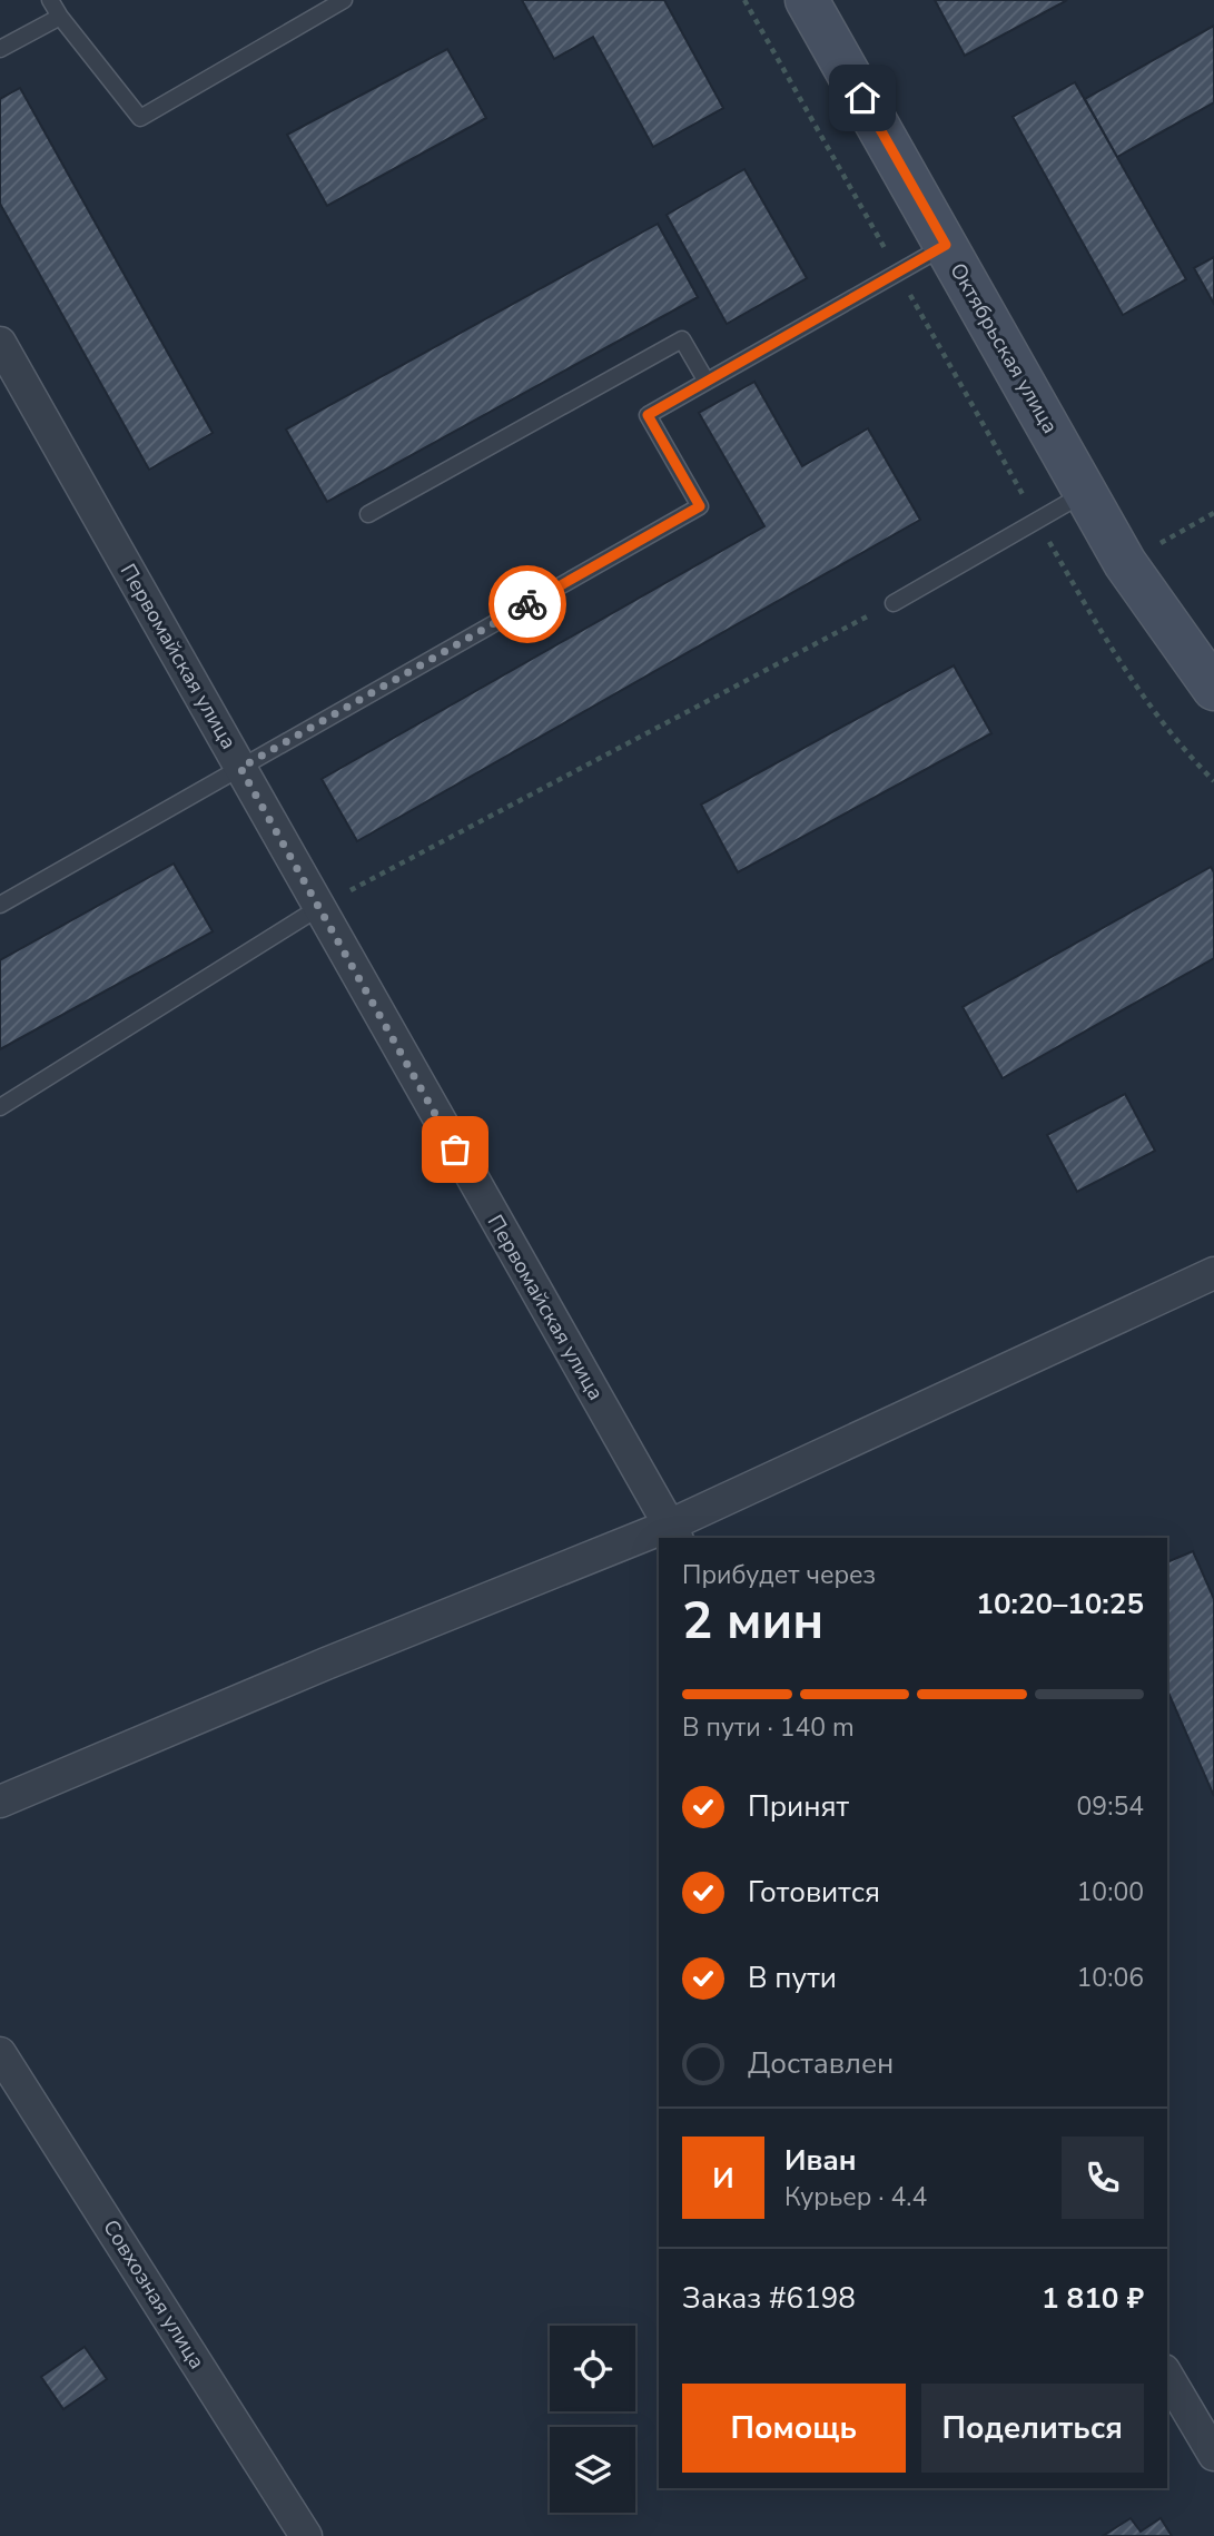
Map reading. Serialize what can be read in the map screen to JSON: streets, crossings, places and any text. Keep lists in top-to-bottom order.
{
  "streets": {
    "main road": ["Октябрьская улица"],
    "street": ["Первомайская улица", "Совхозная улица"]
  },
  "page": {
    "heading": ["2 мин", "Прибудет через", "10:20–10:25"],
    "panel": [
      "Иван",
      "Курьер · 4.4",
      "Заказ #6198",
      "1 810 ₽"
    ],
    "bar": "В пути · 140 m",
    "list": [
      ["Принят", "09:54"],
      ["Готовится", "10:00"],
      ["В пути", "10:06"],
      "Доставлен"
    ],
    "round": "И",
    "buttons": ["Помощь", "Поделиться"]
  }
}
